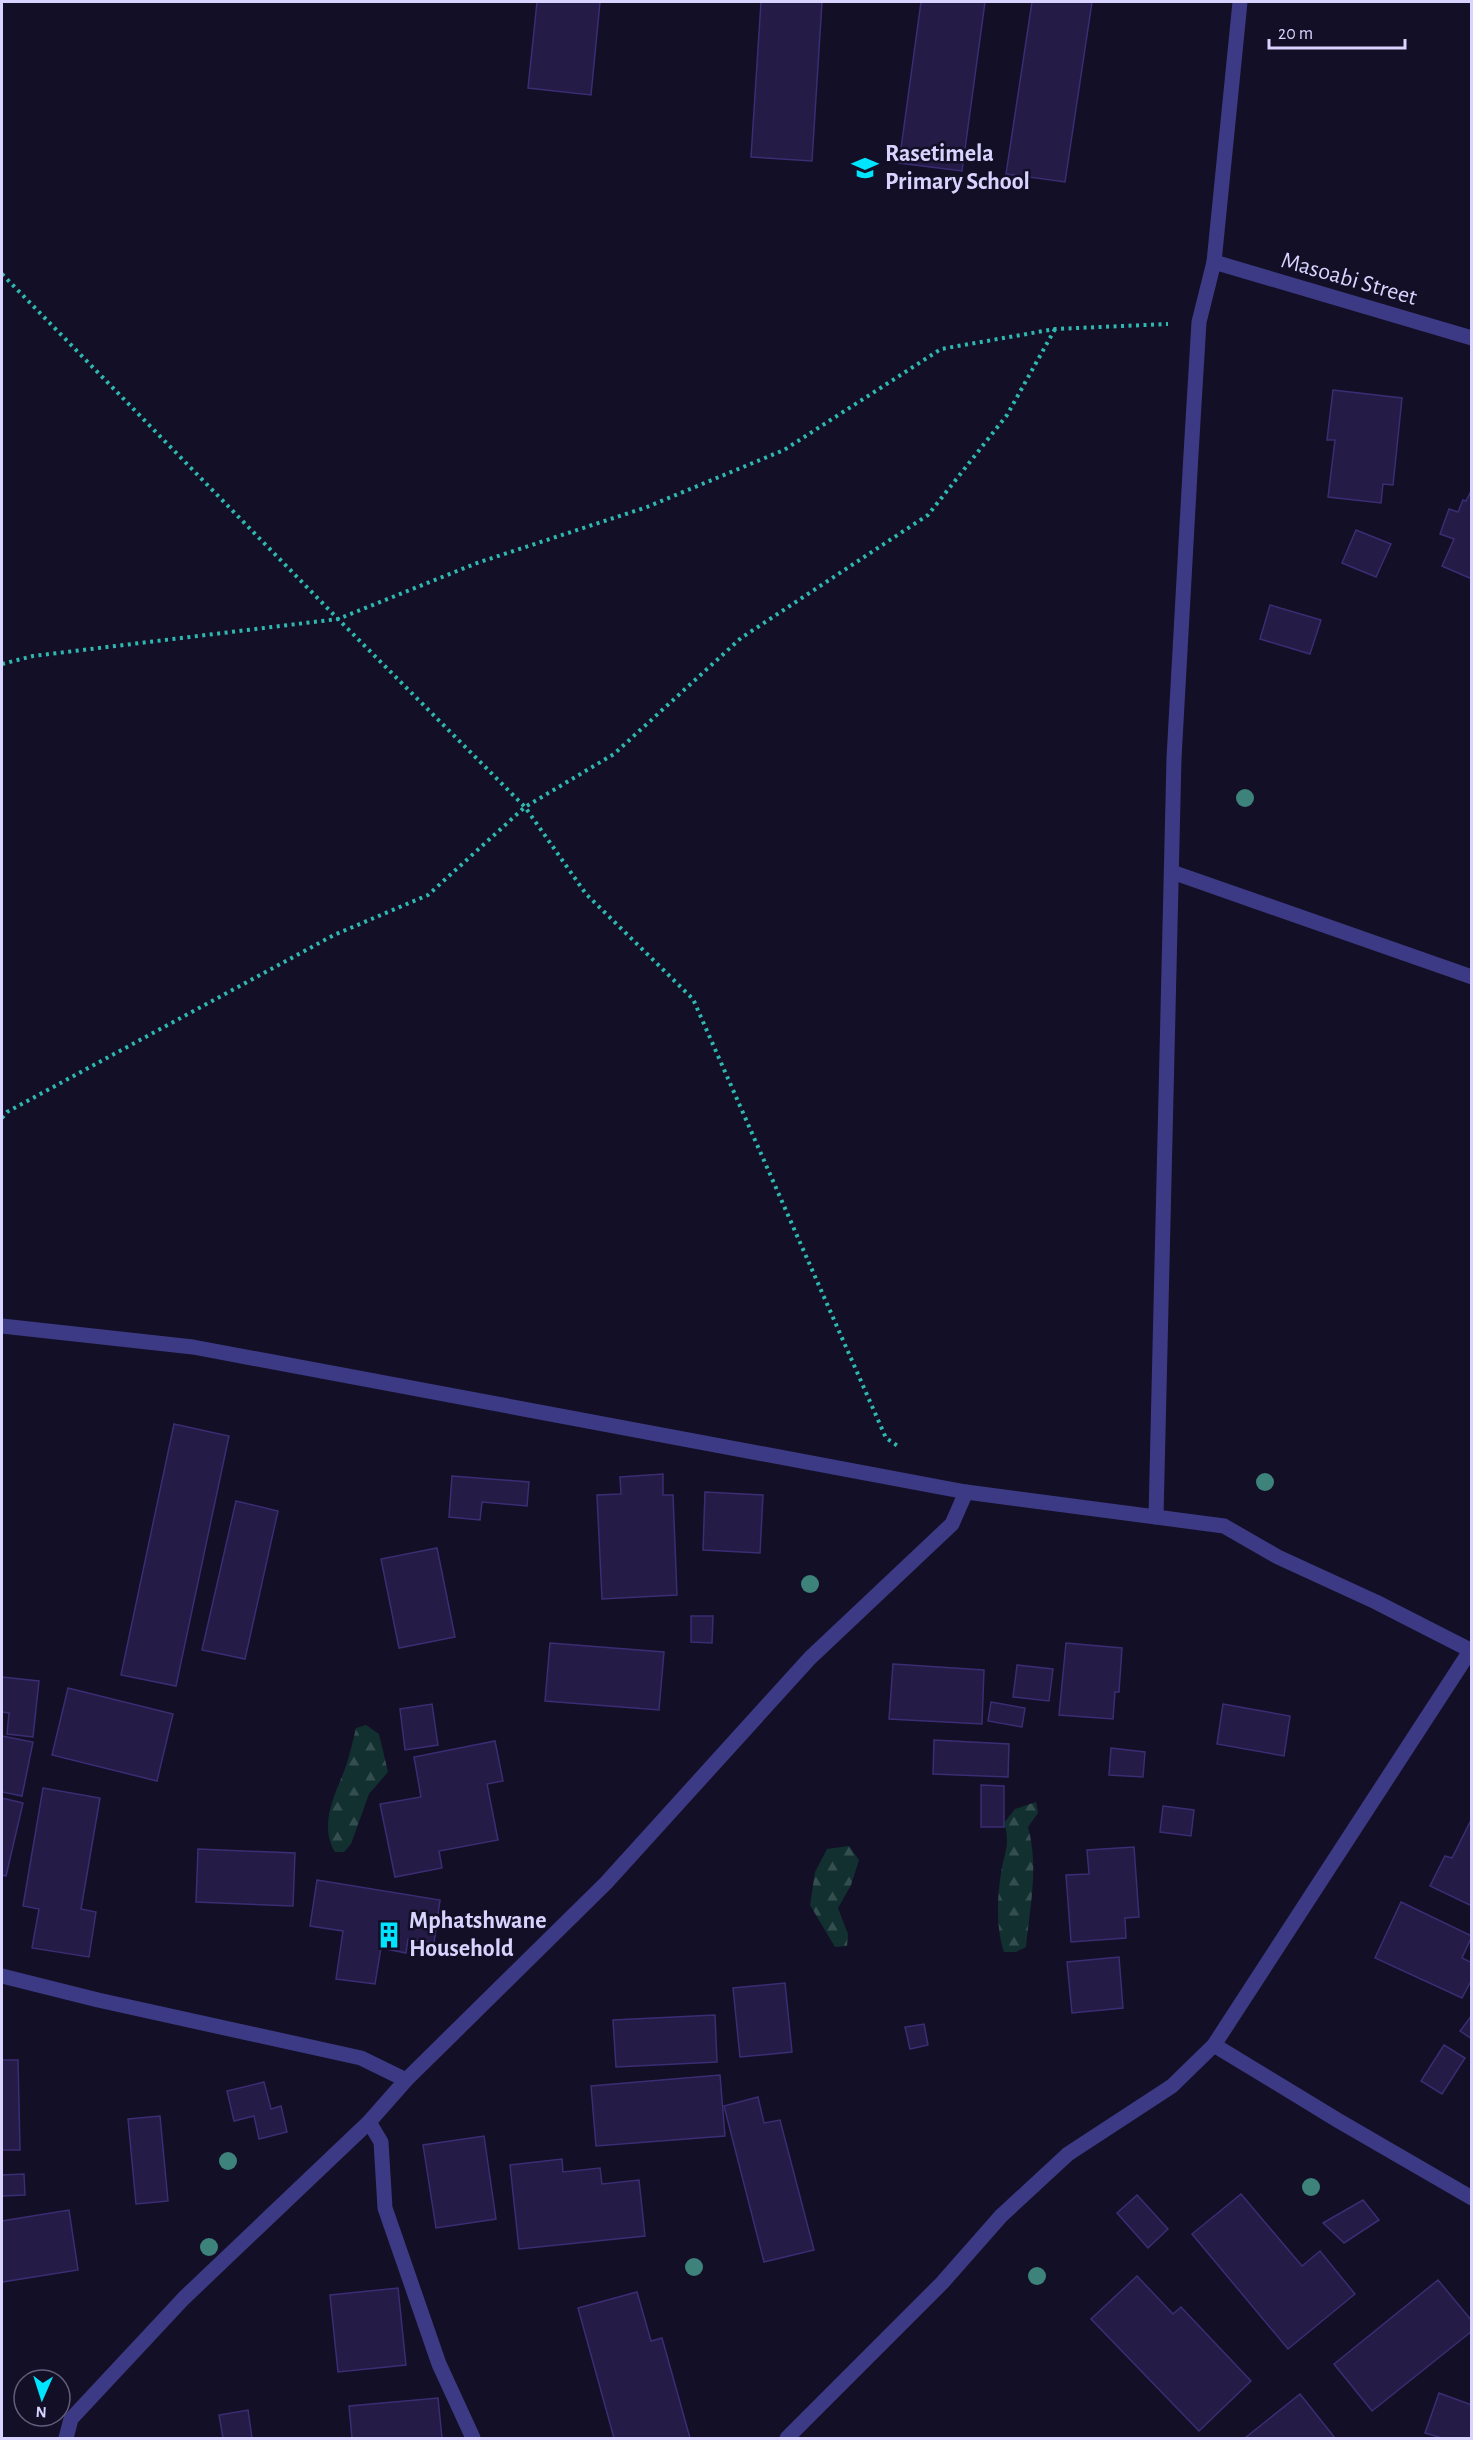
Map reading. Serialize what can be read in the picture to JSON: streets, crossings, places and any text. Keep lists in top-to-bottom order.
{
  "streets": {
    "street": ["Masoabi Street"]
  },
  "places": {
    "school or university": ["Rasetimela Primary School"],
    "building": ["Mphatshwane Household"]
  },
  "scale_bar": "20 m",
  "north": "bottom"
}
